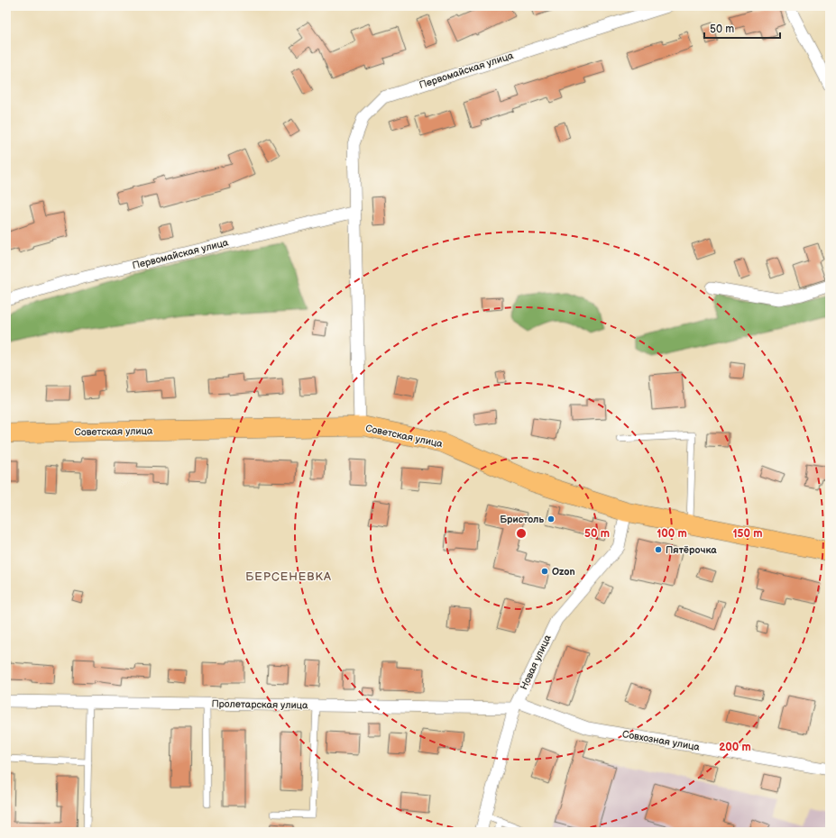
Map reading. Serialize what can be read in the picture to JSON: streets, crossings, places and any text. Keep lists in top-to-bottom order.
{
  "streets": {
    "main road": ["Советская улица"],
    "street": [
      "Первомайская улица",
      "Новая улица",
      "Пролетарская улица",
      "Совхозная улица"
    ]
  },
  "crossings": [
    ["Первомайская улица", "Советская улица"],
    ["Советская улица", "Новая улица"],
    ["Новая улица", "Пролетарская улица"],
    ["Новая улица", "Совхозная улица"],
    ["Пролетарская улица", "Совхозная улица"]
  ],
  "districts": ["БЕРСЕНЕВКА"],
  "places": ["Бристоль", "Пятёрочка", "Ozon"],
  "scale_bar": "50 m",
  "rings": [
    "50 m",
    "100 m",
    "150 m",
    "200 m"
  ]
}
